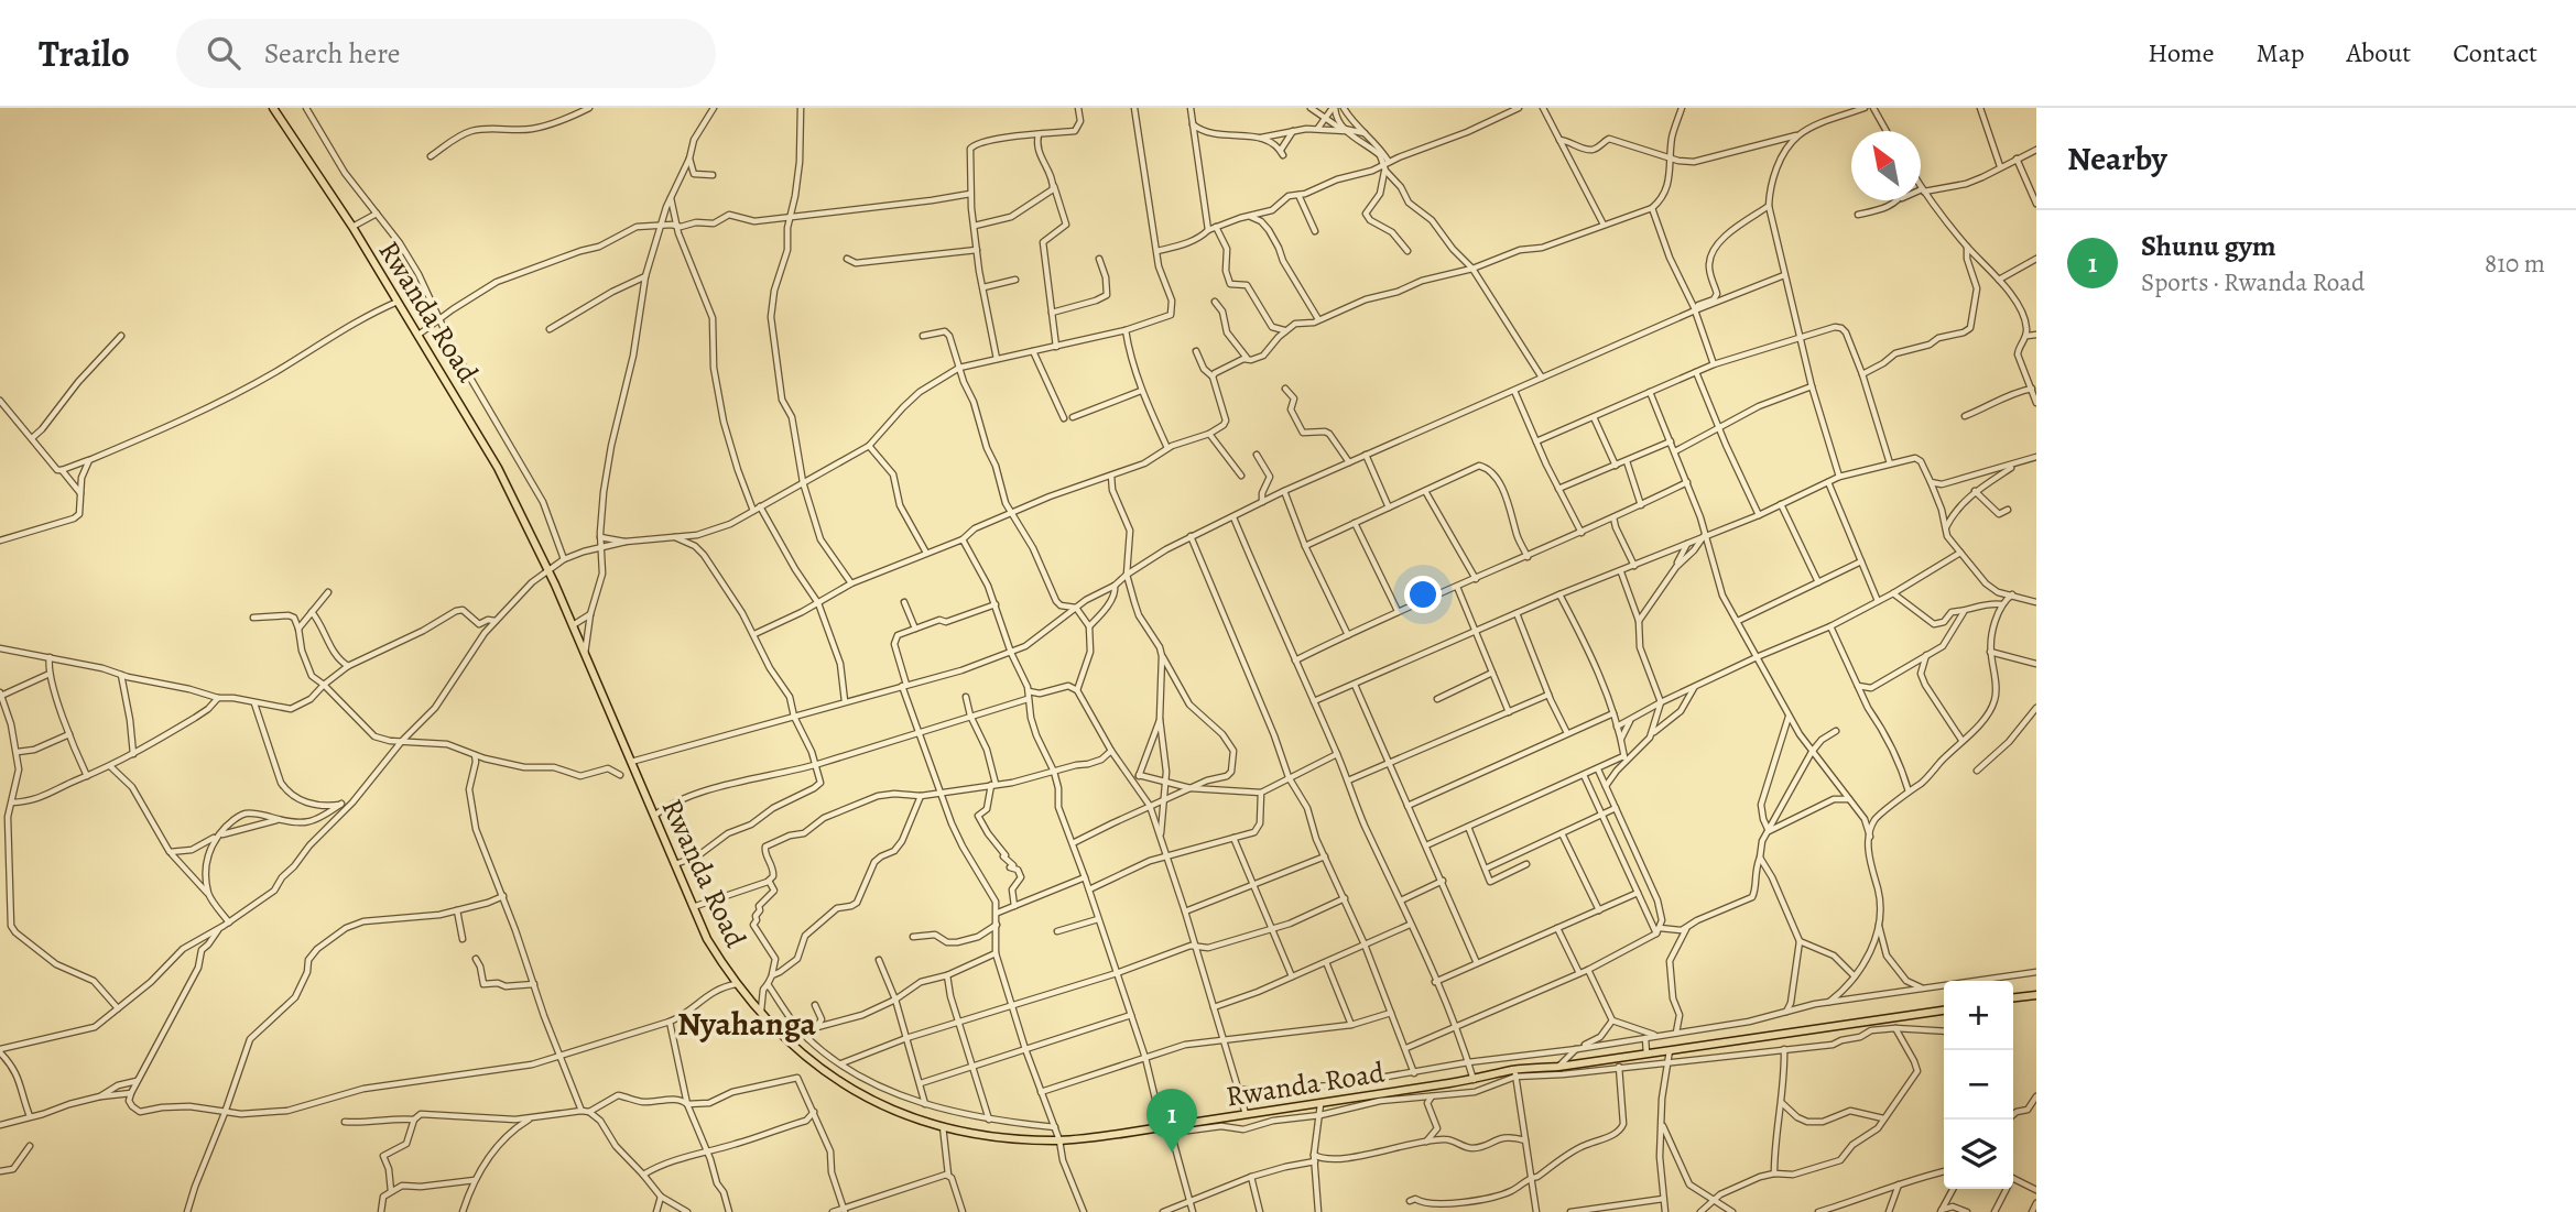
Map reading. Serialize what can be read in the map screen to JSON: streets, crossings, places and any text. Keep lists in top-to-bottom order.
{
  "streets": {
    "highway": ["Rwanda Road"]
  },
  "districts": ["Nyahanga"],
  "north": "top left",
  "page": {
    "header": "Trailo",
    "search": "Search here",
    "nav": [
      "Home",
      "Map",
      "About",
      "Contact"
    ],
    "heading": "Nearby",
    "list": [
      {
        "mark": "1",
        "name": "Shunu gym",
        "note": "Sports · Rwanda Road",
        "value": "810 m"
      }
    ],
    "map_buttons": ["+", "−"],
    "pins": "1"
  }
}
